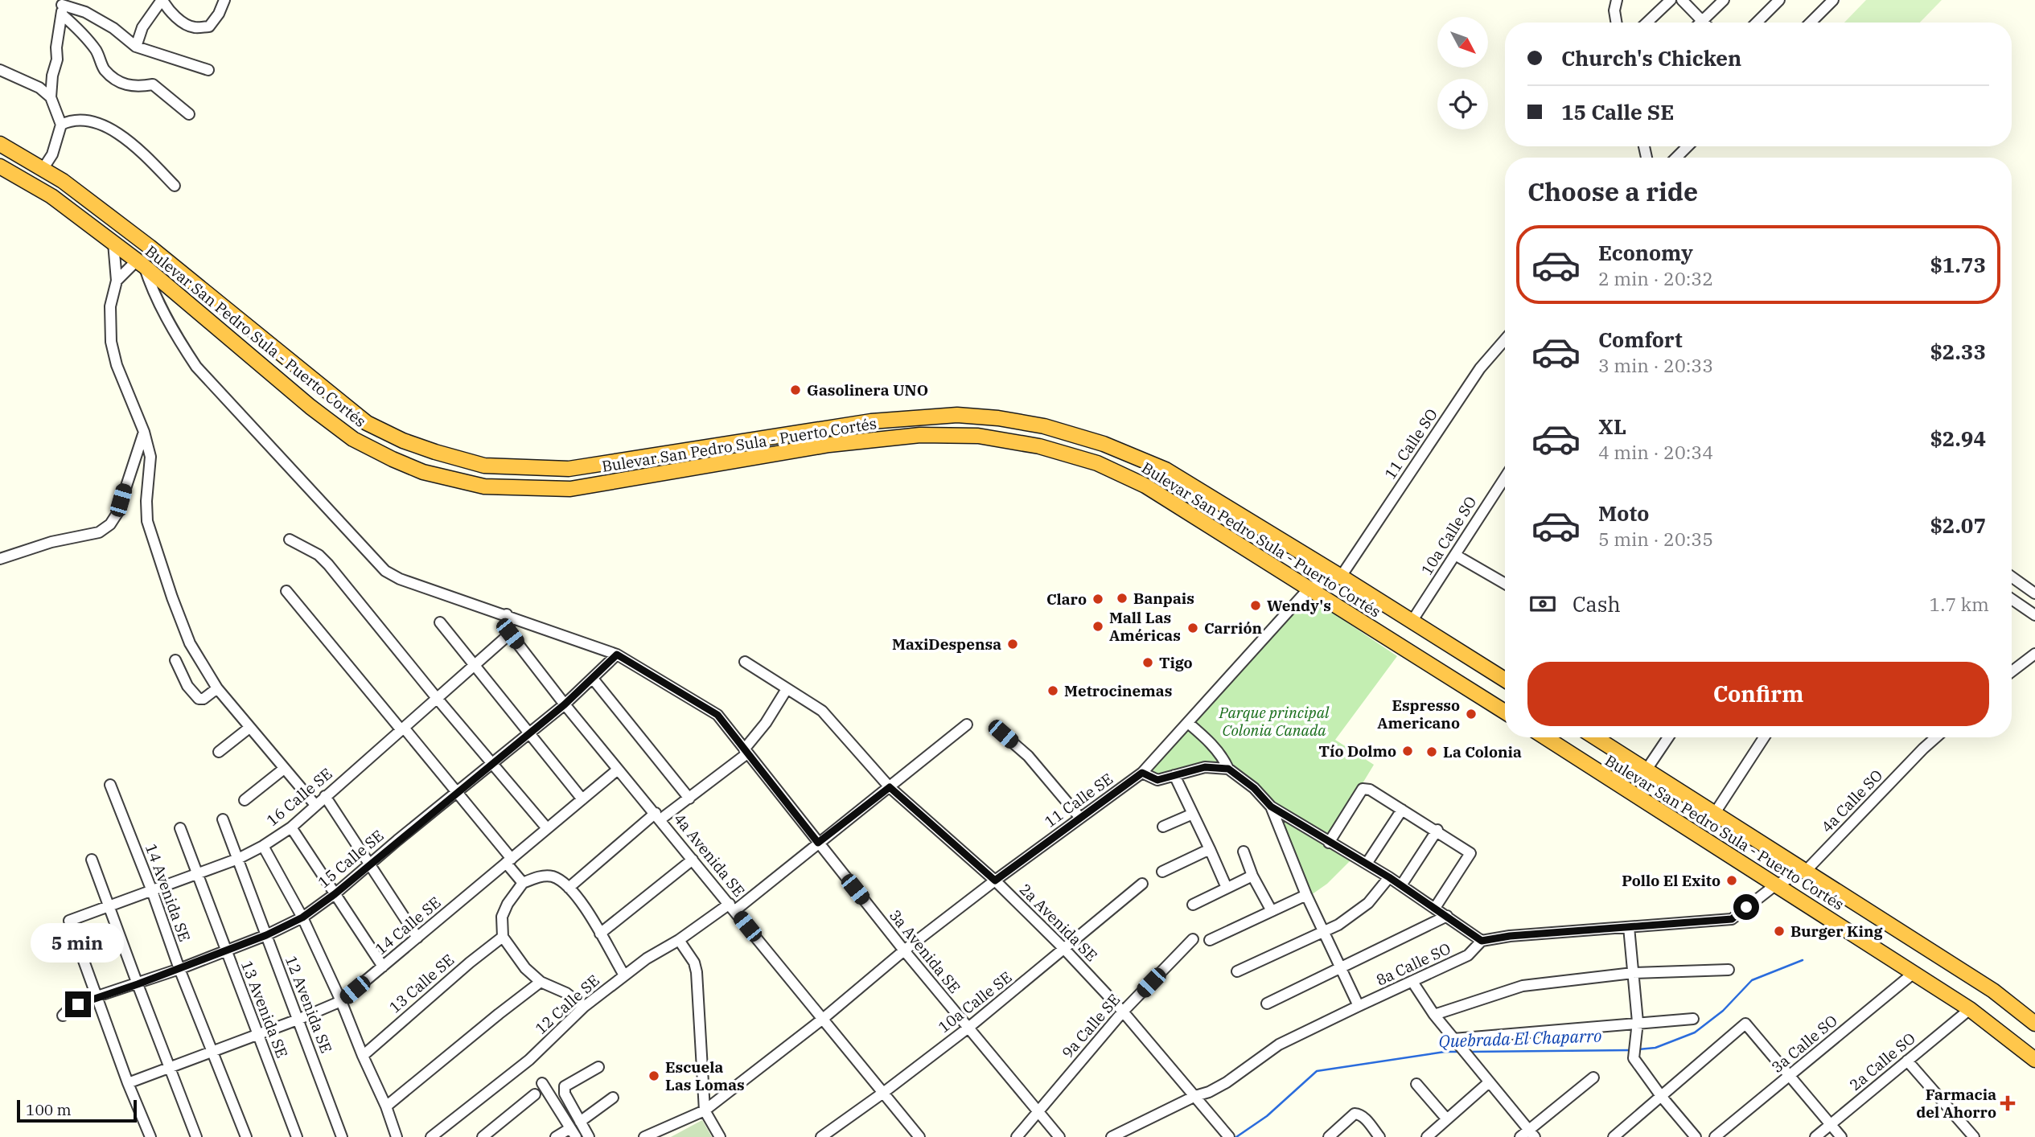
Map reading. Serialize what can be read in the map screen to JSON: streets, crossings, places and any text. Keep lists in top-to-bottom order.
{
  "streets": {
    "highway": ["Bulevar San Pedro Sula - Puerto Cortés"],
    "street": [
      "11 Calle SO",
      "10a Calle SO",
      "16 Calle SE",
      "11 Calle SE",
      "4a Calle SO",
      "4a Avenida SE",
      "15 Calle SE",
      "14 Avenida SE",
      "2a Avenida SE",
      "14 Calle SE",
      "3a Avenida SE",
      "8a Calle SO",
      "13 Calle SE",
      "10a Calle SE",
      "12 Avenida SE",
      "12 Calle SE",
      "13 Avenida SE",
      "9a Calle SE",
      "3a Calle SO",
      "2a Calle SO"
    ]
  },
  "crossings": [
    ["Bulevar San Pedro Sula - Puerto Cortés", "11 Calle SO"],
    ["Bulevar San Pedro Sula - Puerto Cortés", "10a Calle SO"],
    ["Bulevar San Pedro Sula - Puerto Cortés", "11 Calle SE"],
    ["Bulevar San Pedro Sula - Puerto Cortés", "4a Calle SO"],
    ["Bulevar San Pedro Sula - Puerto Cortés", "3a Calle SO"],
    ["Bulevar San Pedro Sula - Puerto Cortés", "2a Calle SO"],
    ["11 Calle SO", "11 Calle SE"],
    ["16 Calle SE", "4a Avenida SE"],
    ["16 Calle SE", "15 Calle SE"],
    ["16 Calle SE", "14 Avenida SE"],
    ["16 Calle SE", "12 Avenida SE"],
    ["16 Calle SE", "13 Avenida SE"],
    ["11 Calle SE", "4a Avenida SE"],
    ["11 Calle SE", "2a Avenida SE"],
    ["11 Calle SE", "3a Avenida SE"],
    ["4a Avenida SE", "15 Calle SE"],
    ["4a Avenida SE", "14 Calle SE"],
    ["4a Avenida SE", "10a Calle SE"],
    ["4a Avenida SE", "12 Calle SE"],
    ["15 Calle SE", "14 Avenida SE"],
    ["15 Calle SE", "3a Avenida SE"],
    ["15 Calle SE", "12 Avenida SE"],
    ["15 Calle SE", "13 Avenida SE"],
    ["14 Avenida SE", "14 Calle SE"],
    ["2a Avenida SE", "8a Calle SO"],
    ["2a Avenida SE", "10a Calle SE"],
    ["2a Avenida SE", "12 Calle SE"],
    ["2a Avenida SE", "9a Calle SE"],
    ["14 Calle SE", "12 Avenida SE"],
    ["14 Calle SE", "13 Avenida SE"],
    ["3a Avenida SE", "10a Calle SE"],
    ["3a Avenida SE", "12 Calle SE"],
    ["3a Avenida SE", "9a Calle SE"]
  ],
  "water": ["Quebrada El Chaparro"],
  "parks": ["Parque principal Colonia Canada"],
  "places": {
    "other": [
      "Gasolinera UNO",
      "Banpais",
      "Claro",
      "Wendy's",
      "Mall Las Américas",
      "Carrión",
      "MaxiDespensa",
      "Tigo",
      "Metrocinemas",
      "Espresso Americano",
      "Tío Dolmo",
      "La Colonia",
      "Pollo El Exito",
      "Burger King",
      "Escuela Las Lomas"
    ],
    "health": ["Farmacia del Ahorro"]
  },
  "scale_bar": "100 m",
  "north": "bottom right",
  "page": {
    "banner": ["Church's Chicken", "15 Calle SE"],
    "heading": "Choose a ride",
    "list": [
      {
        "name": "Economy",
        "note": "2 min · 20:32",
        "value": "$1.73"
      },
      {
        "name": "Comfort",
        "note": "3 min · 20:33",
        "value": "$2.33"
      },
      {
        "name": "XL",
        "note": "4 min · 20:34",
        "value": "$2.94"
      },
      {
        "name": "Moto",
        "note": "5 min · 20:35",
        "value": "$2.07"
      }
    ],
    "pay": ["Cash", "1.7 km"],
    "buttons": "Confirm",
    "bubble": "5 min",
    "scale": "100 m"
  }
}
